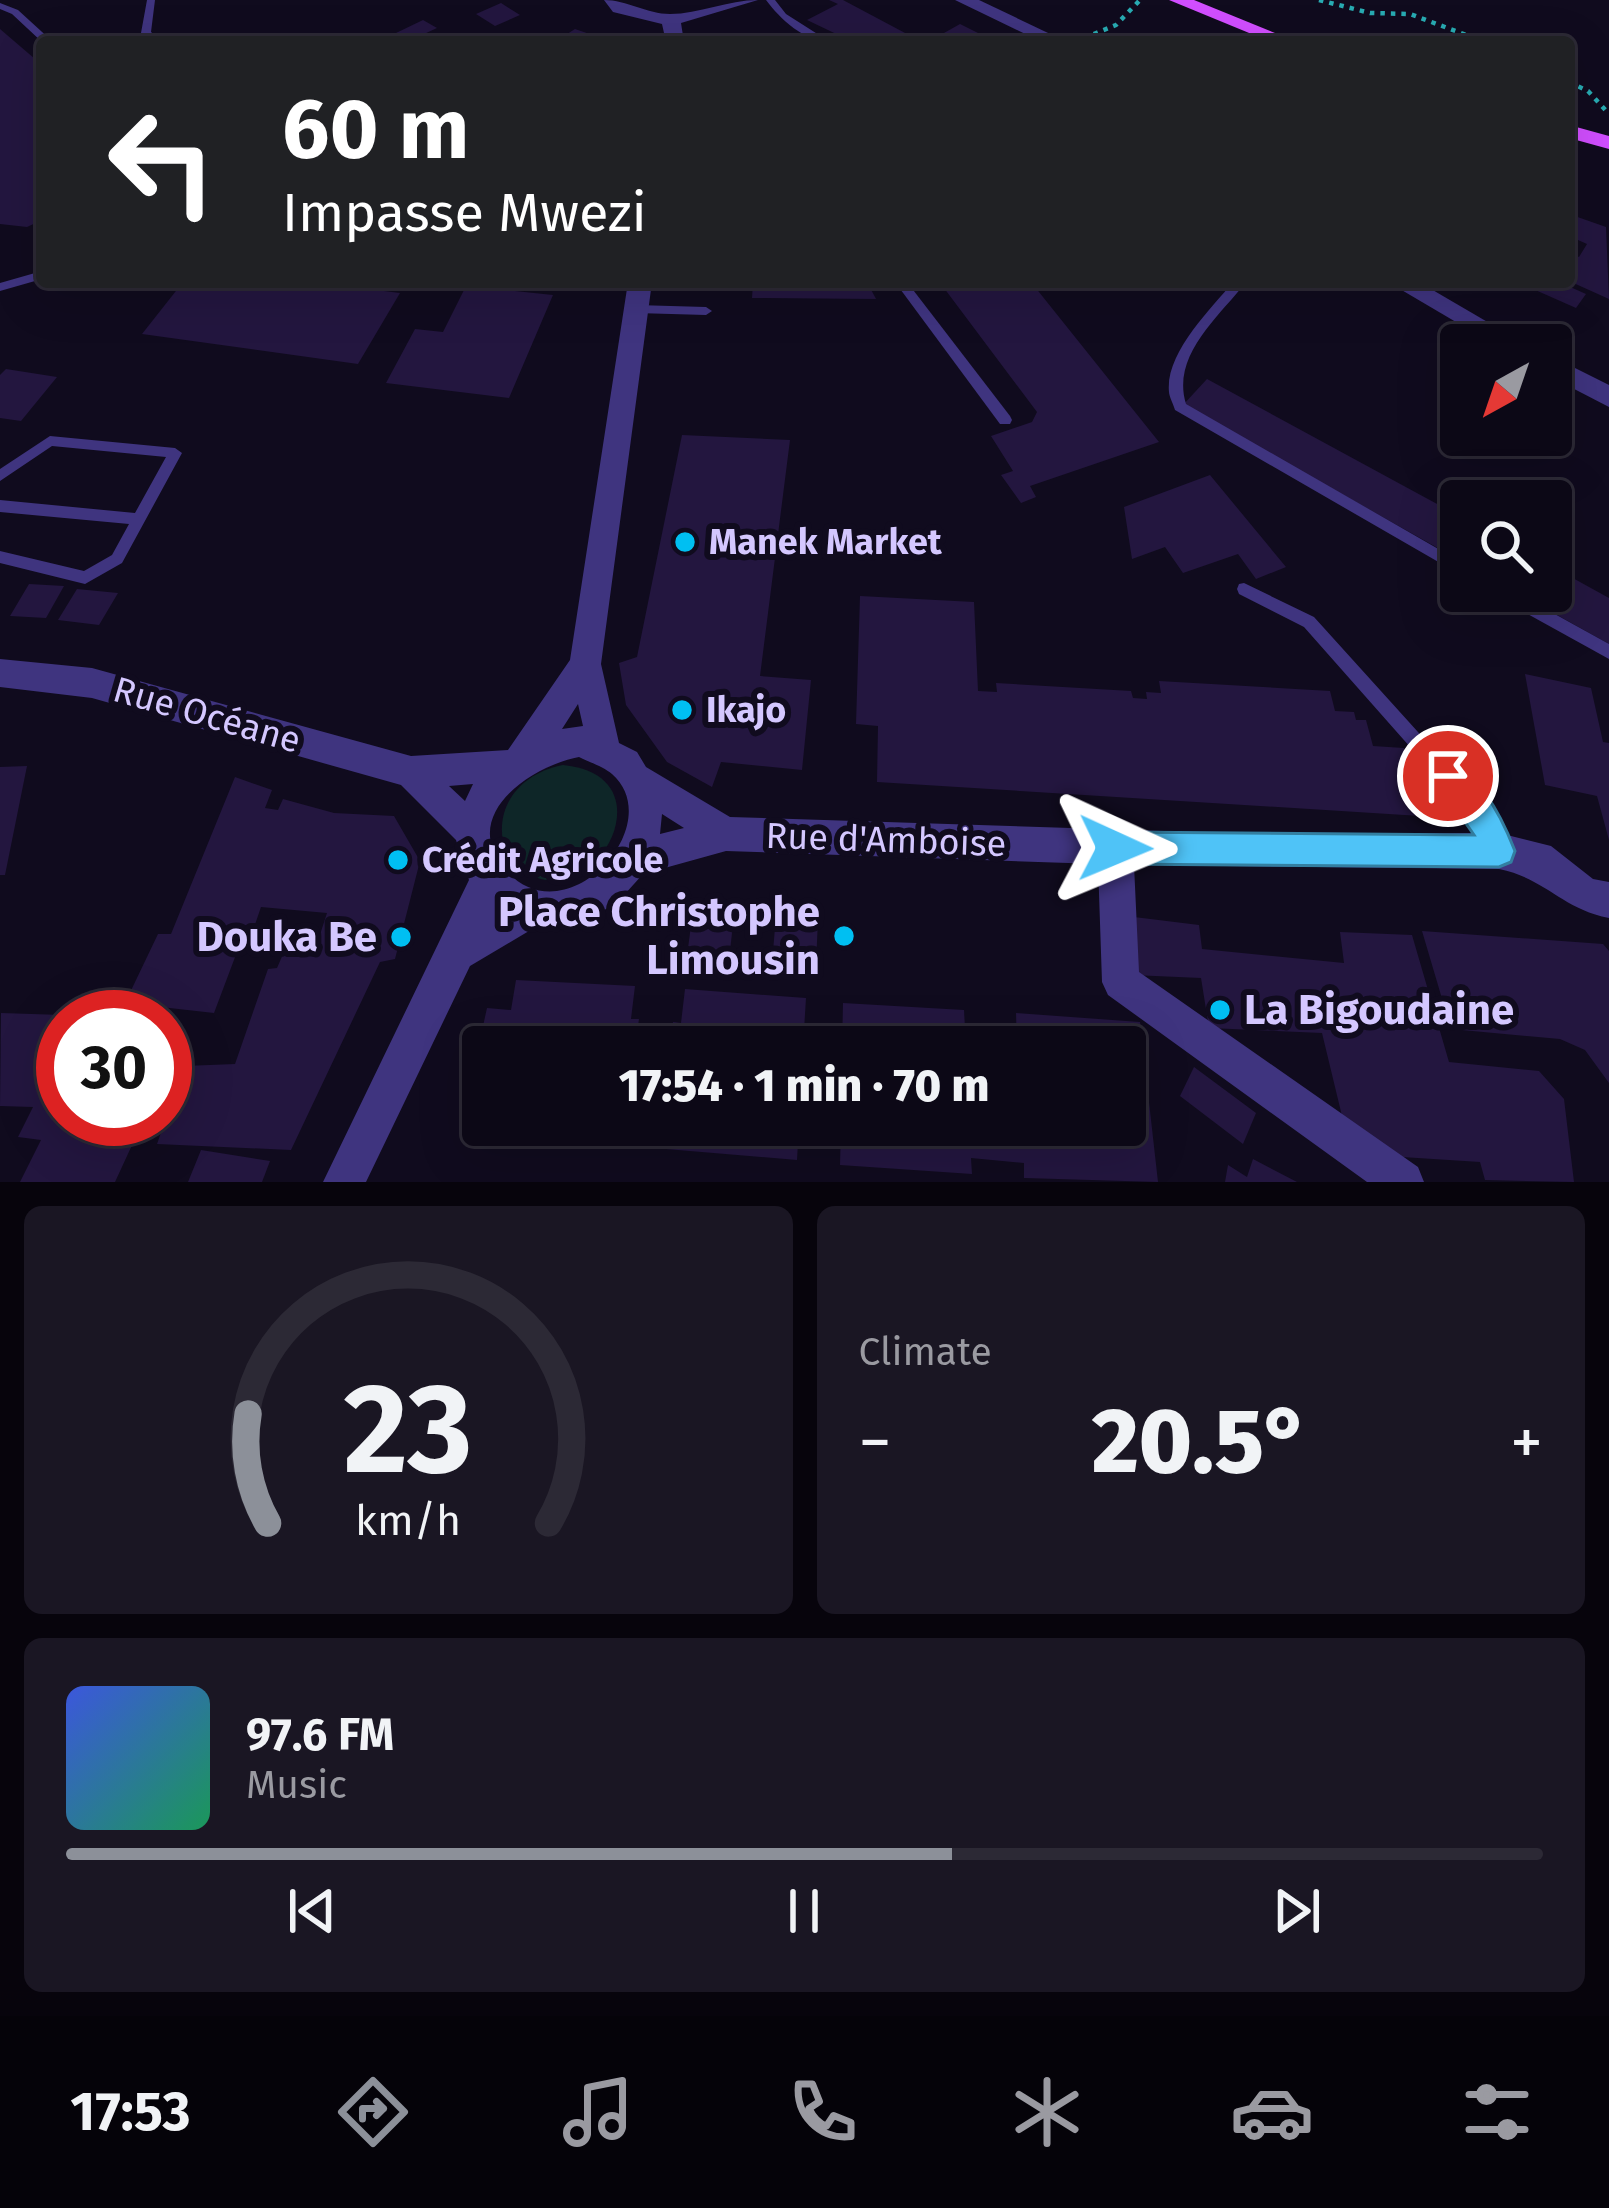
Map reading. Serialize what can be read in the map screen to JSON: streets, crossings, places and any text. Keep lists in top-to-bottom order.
{
  "streets": {
    "street": ["Rue Océane", "Rue d'Amboise"]
  },
  "crossings": [
    ["Rue Océane", "Rue d'Amboise"]
  ],
  "places": [
    "Manek Market",
    "Ikajo",
    "Crédit Agricole",
    "Place Christophe Limousin",
    "Douka Be",
    "La Bigoudaine"
  ],
  "north": "bottom left",
  "page": {
    "turn": ["60 m", "Impasse Mwezi"],
    "limit": "30",
    "trip": "17:54 · 1 min · 70 m",
    "tile": "Climate",
    "heat": ["−", "20.5°", "+"],
    "song": ["97.6 FM", "Music"],
    "tabs": "17:53",
    "gauge": ["23", "km/h"]
  }
}
